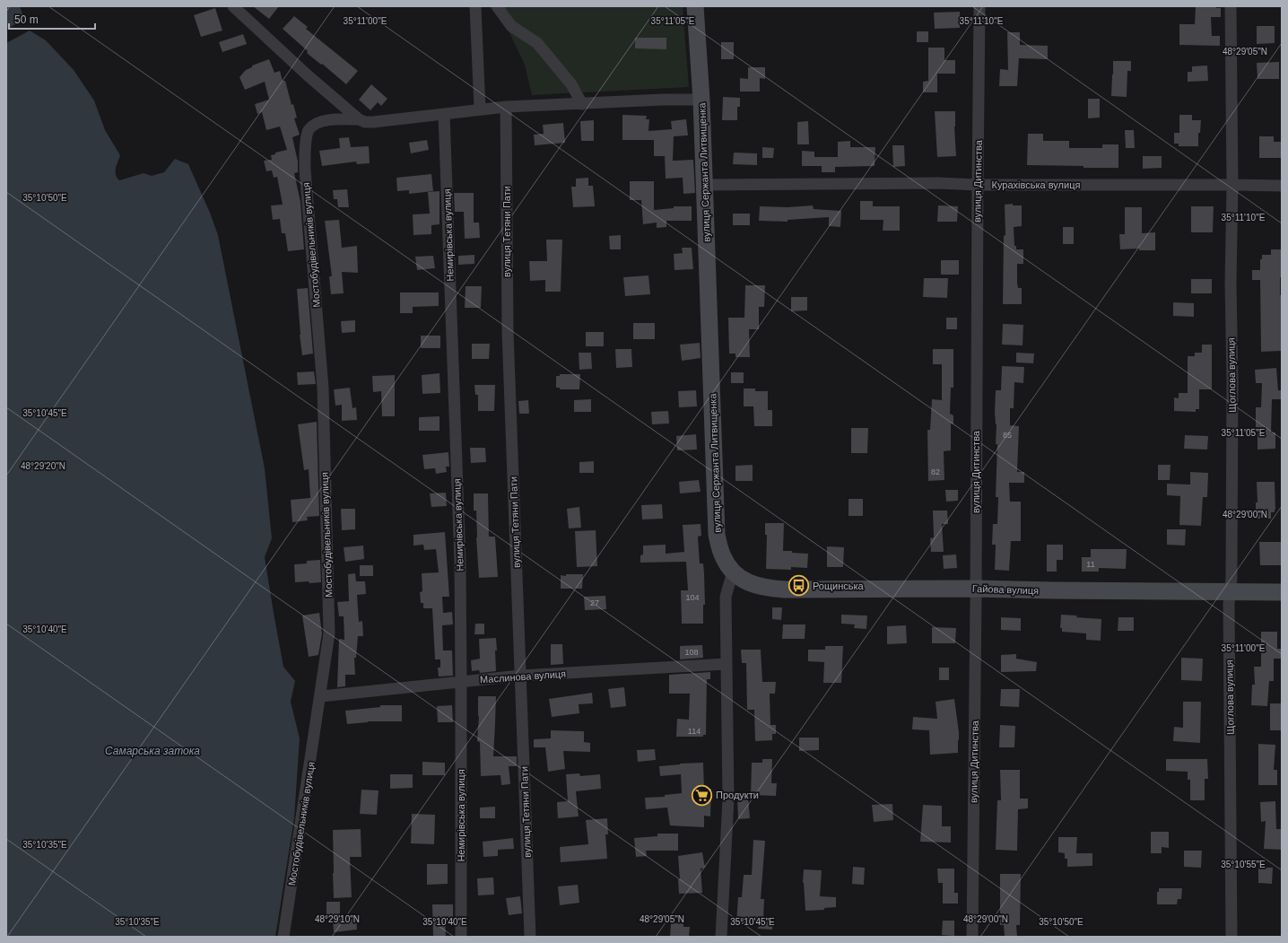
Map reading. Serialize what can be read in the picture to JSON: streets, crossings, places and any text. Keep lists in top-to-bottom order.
{
  "streets": {
    "main road": ["вулиця Сержанта Литвищенка", "Гайова вулиця"],
    "street": [
      "вулиця Дитинства",
      "Курахівська вулиця",
      "вулиця Тетяни Пати",
      "Немирівська вулиця",
      "Мостобудівельників вулиця",
      "Щоглова вулиця",
      "Маслинова вулиця"
    ]
  },
  "crossings": [
    ["вулиця Сержанта Литвищенка", "Курахівська вулиця"],
    ["вулиця Сержанта Литвищенка", "Гайова вулиця"],
    ["вулиця Дитинства", "Курахівська вулиця"],
    ["вулиця Дитинства", "Гайова вулиця"],
    ["Курахівська вулиця", "Щоглова вулиця"],
    ["вулиця Тетяни Пати", "Маслинова вулиця"],
    ["Немирівська вулиця", "Маслинова вулиця"],
    ["Мостобудівельників вулиця", "Маслинова вулиця"],
    ["Щоглова вулиця", "Гайова вулиця"]
  ],
  "water": ["Самарська затока"],
  "places": {
    "bus stop": ["Рощинська"],
    "supermarket": ["Продукти"]
  },
  "house_numbers": [
    "85",
    "82",
    "11",
    "104",
    "27",
    "108",
    "114"
  ],
  "scale_bar": "50 m",
  "coordinates": [
    "35°11'00\"E",
    "35°11'05\"E",
    "35°11'10\"E",
    "48°29'05\"N",
    "35°10'50\"E",
    "35°10'45\"E",
    "48°29'20\"N",
    "48°29'00\"N",
    "35°10'40\"E",
    "35°10'35\"E",
    "35°10'55\"E",
    "48°29'10\"N"
  ]
}
